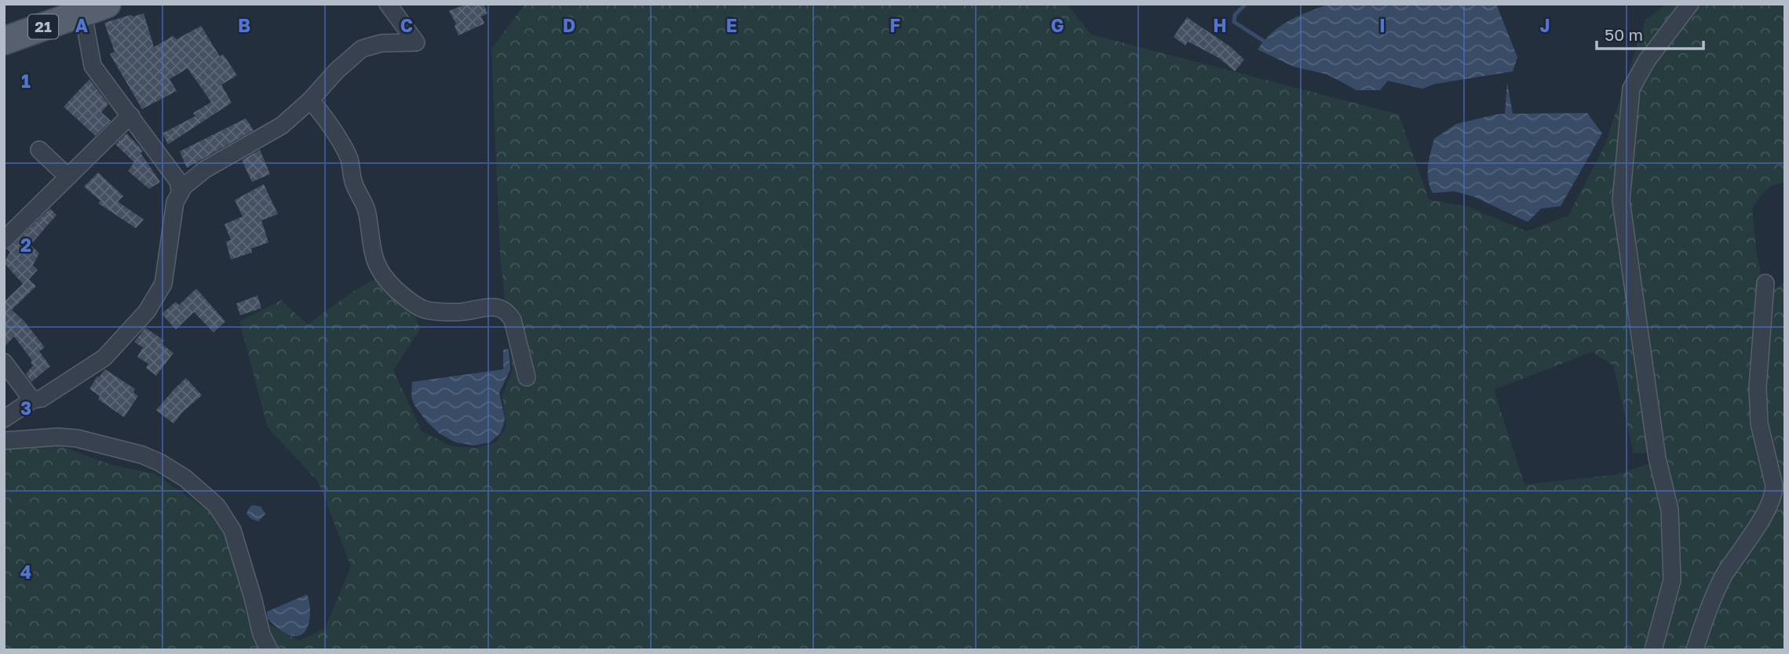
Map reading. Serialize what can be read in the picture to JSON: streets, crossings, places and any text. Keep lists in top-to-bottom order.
{
  "streets": {
    "main road": ["21"]
  },
  "scale_bar": "50 m",
  "grid": {
    "columns": [
      "A",
      "B",
      "C",
      "D",
      "E",
      "F",
      "G",
      "H",
      "I",
      "J"
    ],
    "rows": [
      "1",
      "2",
      "3",
      "4"
    ]
  }
}
